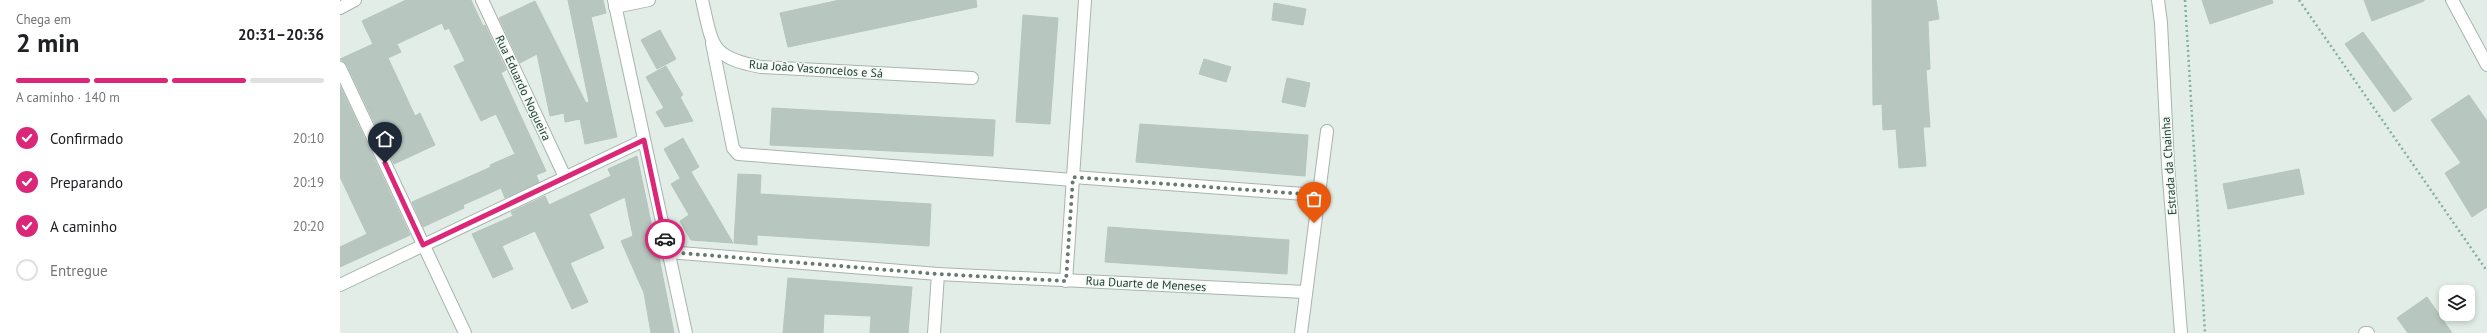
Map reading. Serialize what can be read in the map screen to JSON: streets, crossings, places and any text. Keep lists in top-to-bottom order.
{
  "streets": {
    "street": [
      "Rua João Vasconcelos e Sá",
      "Rua Eduardo Nogueira",
      "Estrada da Chainha",
      "Rua Duarte de Meneses"
    ]
  },
  "page": {
    "heading": ["2 min", "Chega em", "20:31–20:36"],
    "bar": "A caminho · 140 m",
    "list": [
      ["Confirmado", "20:10"],
      ["Preparando", "20:19"],
      ["A caminho", "20:20"],
      "Entregue"
    ]
  }
}
